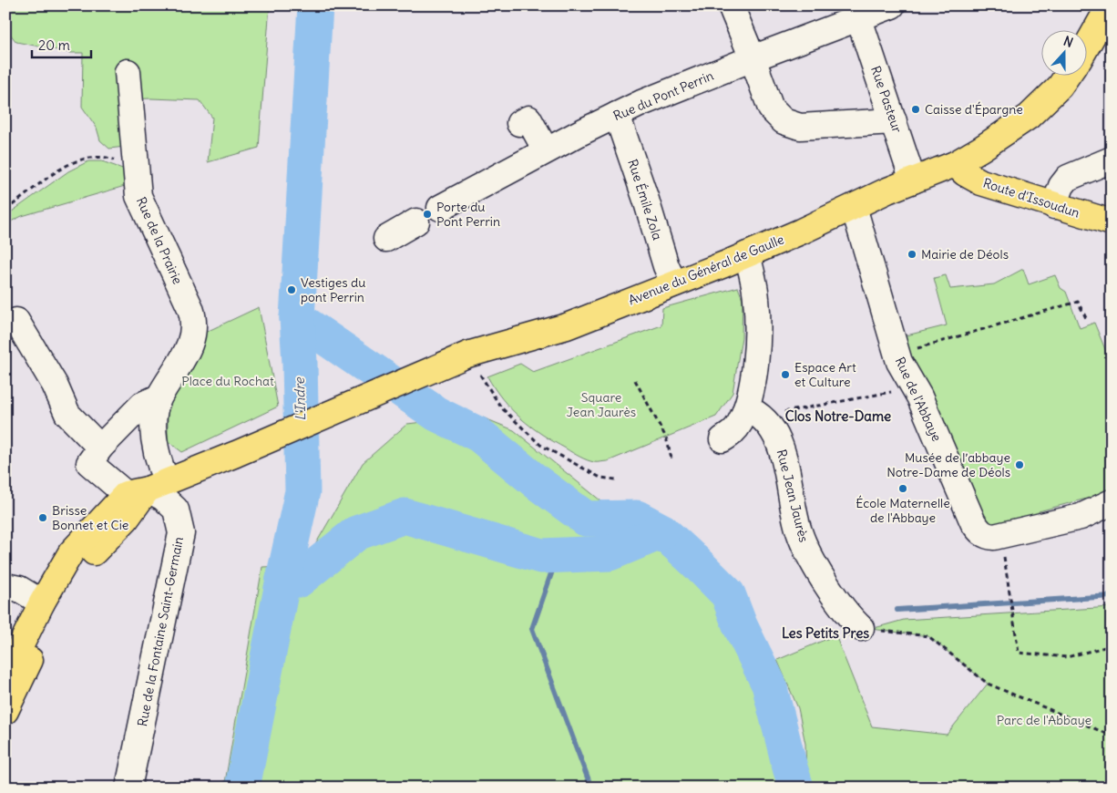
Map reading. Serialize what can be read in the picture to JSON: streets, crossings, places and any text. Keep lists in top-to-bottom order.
{
  "streets": {
    "main road": ["Route d'Issoudun", "Avenue du Général de Gaulle"],
    "street": [
      "Rue du Pont Perrin",
      "Rue Pasteur",
      "Rue Émile Zola",
      "Rue de la Prairie",
      "Rue de l'Abbaye",
      "Rue Jean Jaurès",
      "Rue de la Fontaine Saint-Germain"
    ]
  },
  "crossings": [
    ["Rue du Pont Perrin", "Rue Pasteur"],
    ["Rue du Pont Perrin", "Rue Émile Zola"],
    ["Rue Pasteur", "Avenue du Général de Gaulle"],
    ["Route d'Issoudun", "Avenue du Général de Gaulle"],
    ["Rue Émile Zola", "Avenue du Général de Gaulle"],
    ["Rue de la Prairie", "Avenue du Général de Gaulle"],
    ["Rue de la Prairie", "Rue de la Fontaine Saint-Germain"],
    ["Avenue du Général de Gaulle", "Rue de l'Abbaye"],
    ["Avenue du Général de Gaulle", "Rue de la Fontaine Saint-Germain"]
  ],
  "districts": ["Clos Notre-Dame", "Les Petits Pres"],
  "water": ["L'Indre"],
  "parks": ["Place du Rochat", "Square Jean Jaurès", "Parc de l'Abbaye"],
  "places": [
    "Caisse d'Épargne",
    "Porte du Pont Perrin",
    "Mairie de Déols",
    "Vestiges du pont Perrin",
    "Espace Art et Culture",
    "Musée de l’abbaye Notre-Dame de Déols",
    "École Maternelle de l'Abbaye",
    "Brisse Bonnet et Cie"
  ],
  "scale_bar": "20 m",
  "north": "top"
}
